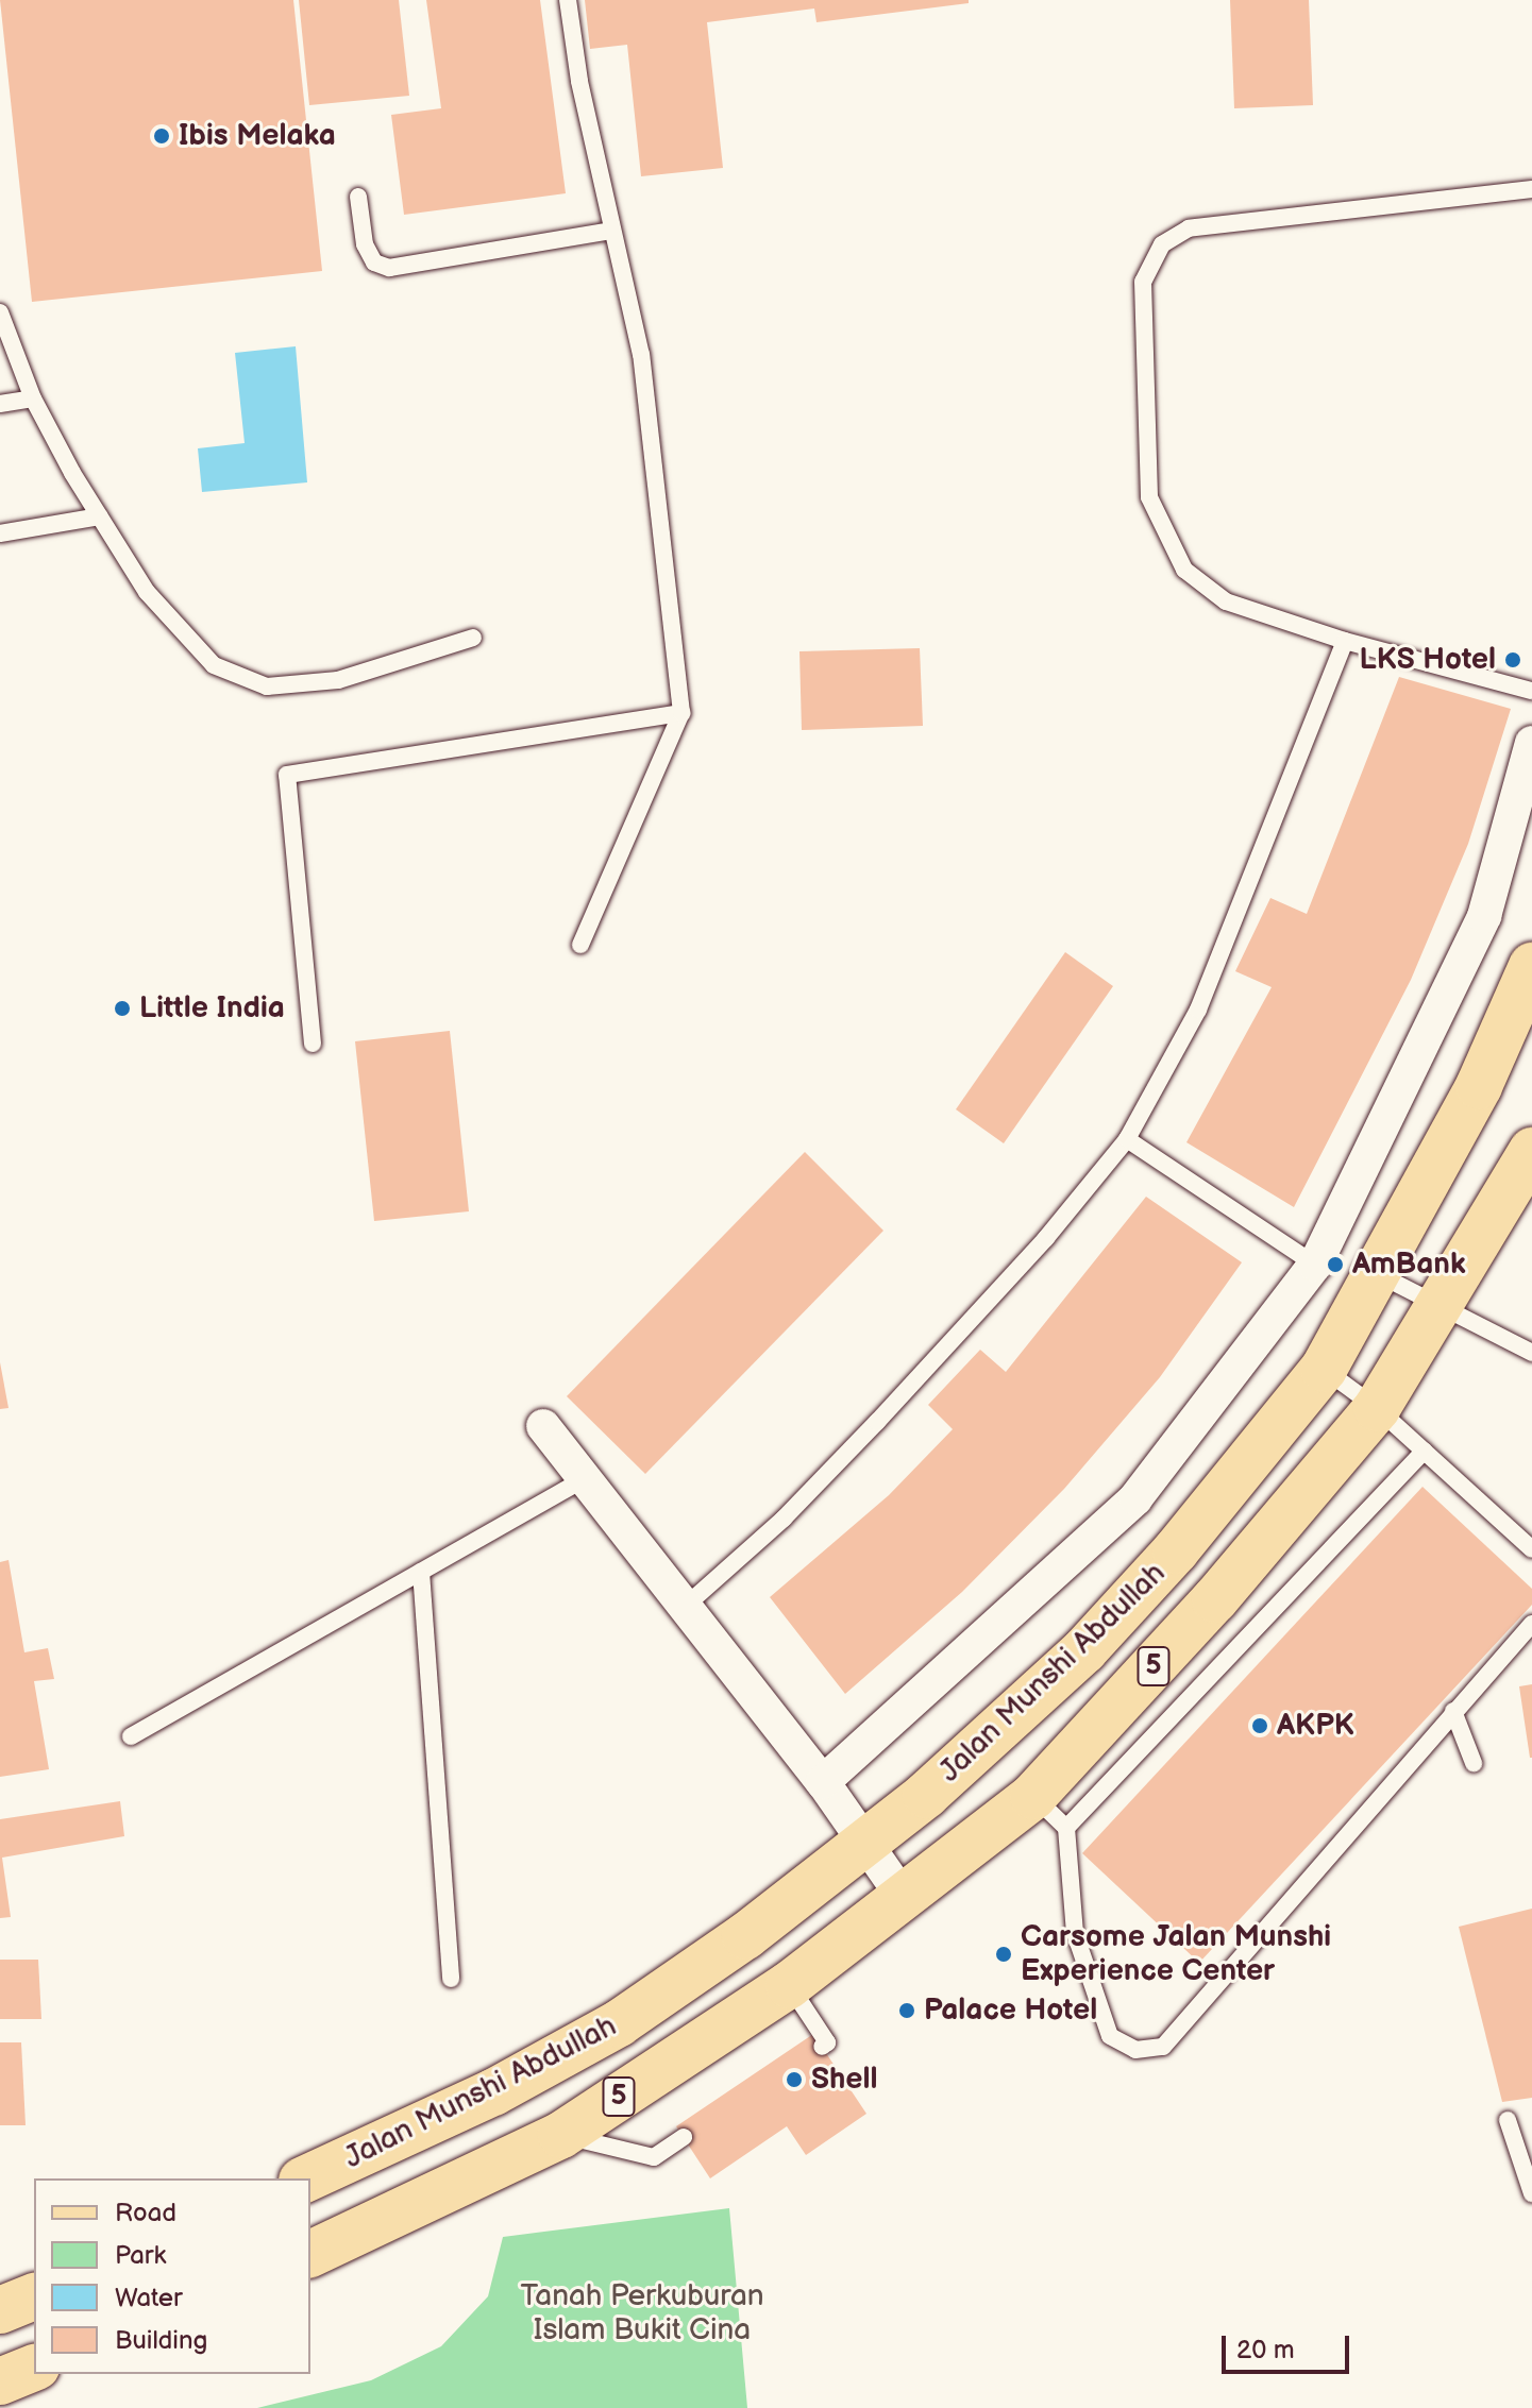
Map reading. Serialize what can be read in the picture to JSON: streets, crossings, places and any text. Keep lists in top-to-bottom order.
{
  "streets": {
    "main road": ["5", "Jalan Munshi Abdullah"]
  },
  "parks": ["Tanah Perkuburan Islam Bukit Cina"],
  "places": [
    "Ibis Melaka",
    "LKS Hotel",
    "Little India",
    "AmBank",
    "AKPK",
    "Carsome Jalan Munshi Experience Center",
    "Palace Hotel",
    "Shell"
  ],
  "legend": [
    "Road",
    "Park",
    "Water",
    "Building"
  ],
  "scale_bar": "20 m"
}
